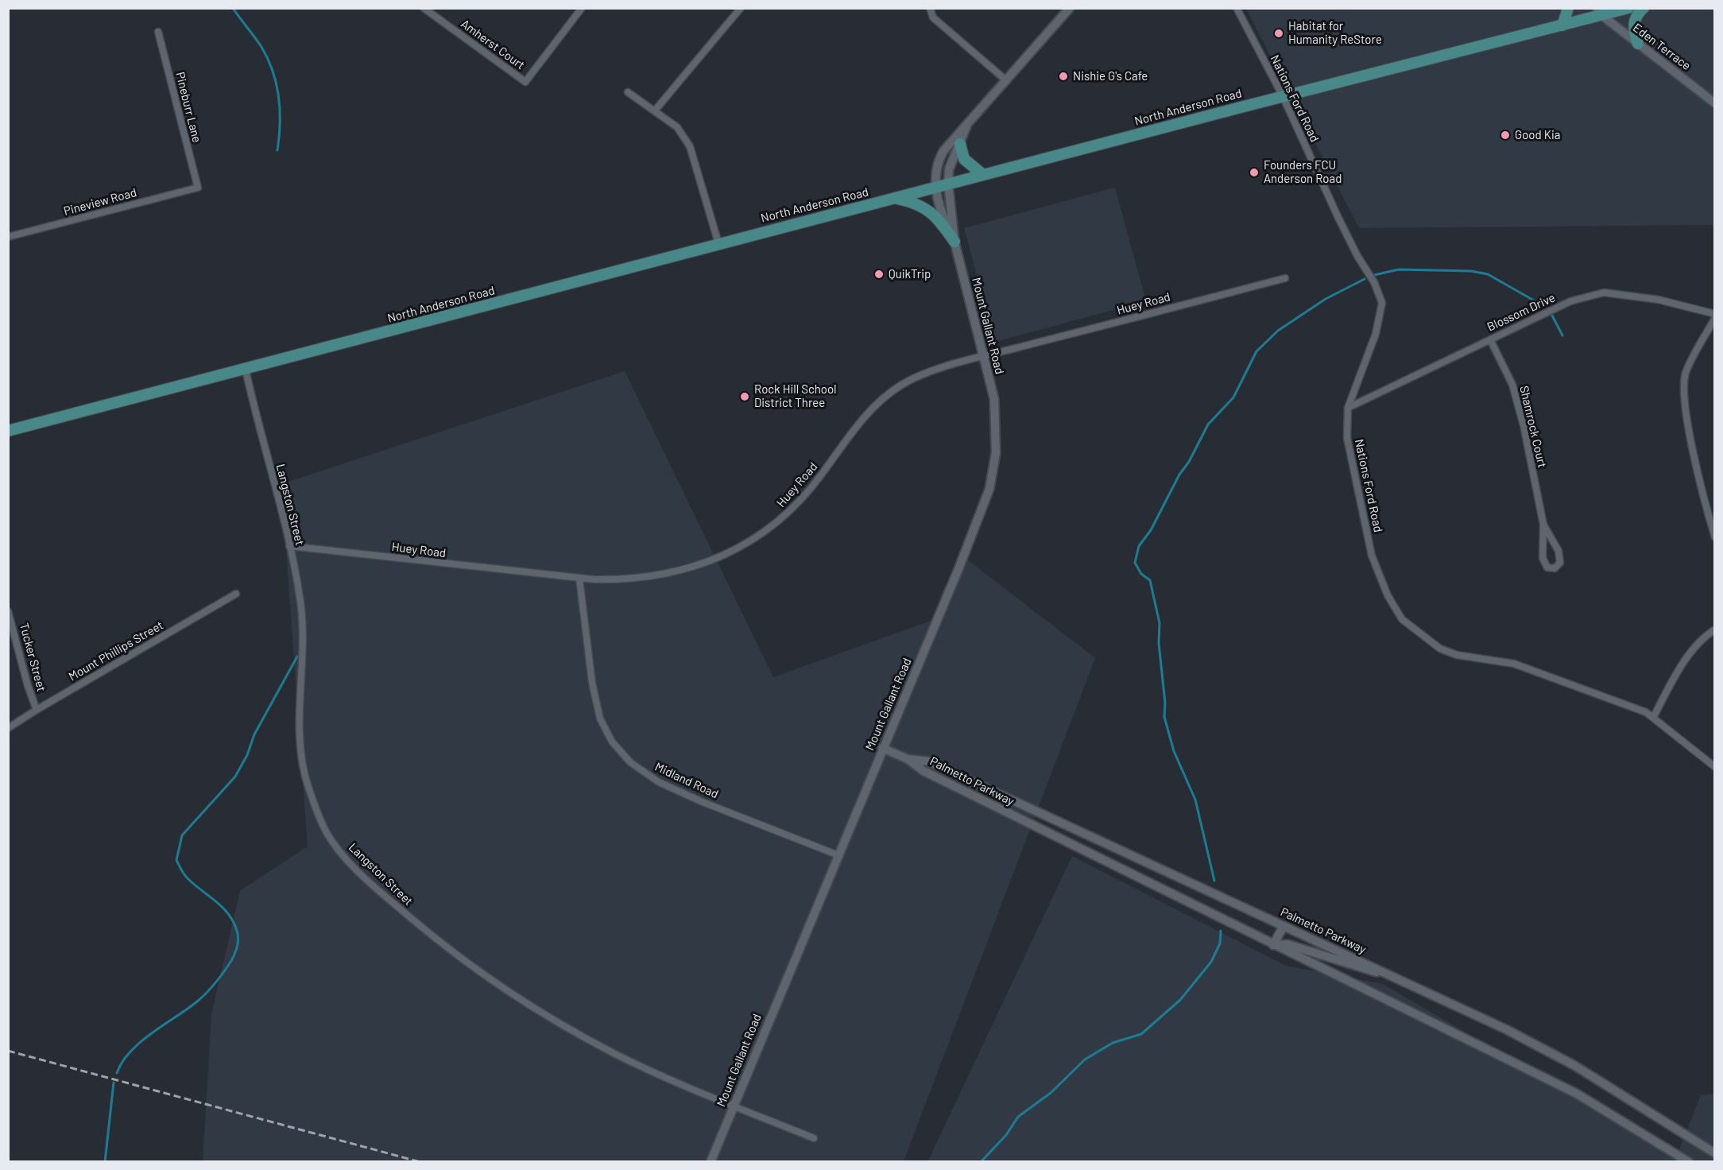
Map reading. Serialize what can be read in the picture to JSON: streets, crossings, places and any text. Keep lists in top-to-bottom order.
{
  "streets": {
    "main road": ["North Anderson Road"],
    "street": [
      "Amherst Court",
      "Eden Terrace",
      "Nations Ford Road",
      "Pineburr Lane",
      "Pineview Road",
      "Huey Road",
      "Blossom Drive",
      "Mount Gallant Road",
      "Shamrock Court",
      "Langston Street",
      "Mount Phillips Street",
      "Tucker Street",
      "Midland Road",
      "Palmetto Parkway"
    ]
  },
  "crossings": [
    ["Eden Terrace", "North Anderson Road"],
    ["Nations Ford Road", "North Anderson Road"],
    ["Nations Ford Road", "Blossom Drive"],
    ["Pineburr Lane", "Pineview Road"],
    ["North Anderson Road", "Mount Gallant Road"],
    ["North Anderson Road", "Langston Street"],
    ["Huey Road", "Mount Gallant Road"],
    ["Huey Road", "Langston Street"],
    ["Huey Road", "Midland Road"],
    ["Blossom Drive", "Shamrock Court"],
    ["Mount Gallant Road", "Langston Street"],
    ["Mount Gallant Road", "Midland Road"],
    ["Mount Gallant Road", "Palmetto Parkway"],
    ["Mount Phillips Street", "Tucker Street"]
  ],
  "places": [
    "Habitat for Humanity ReStore",
    "Nishie G's Cafe",
    "Good Kia",
    "Founders FCU Anderson Road",
    "QuikTrip",
    "Rock Hill School District Three"
  ]
}
